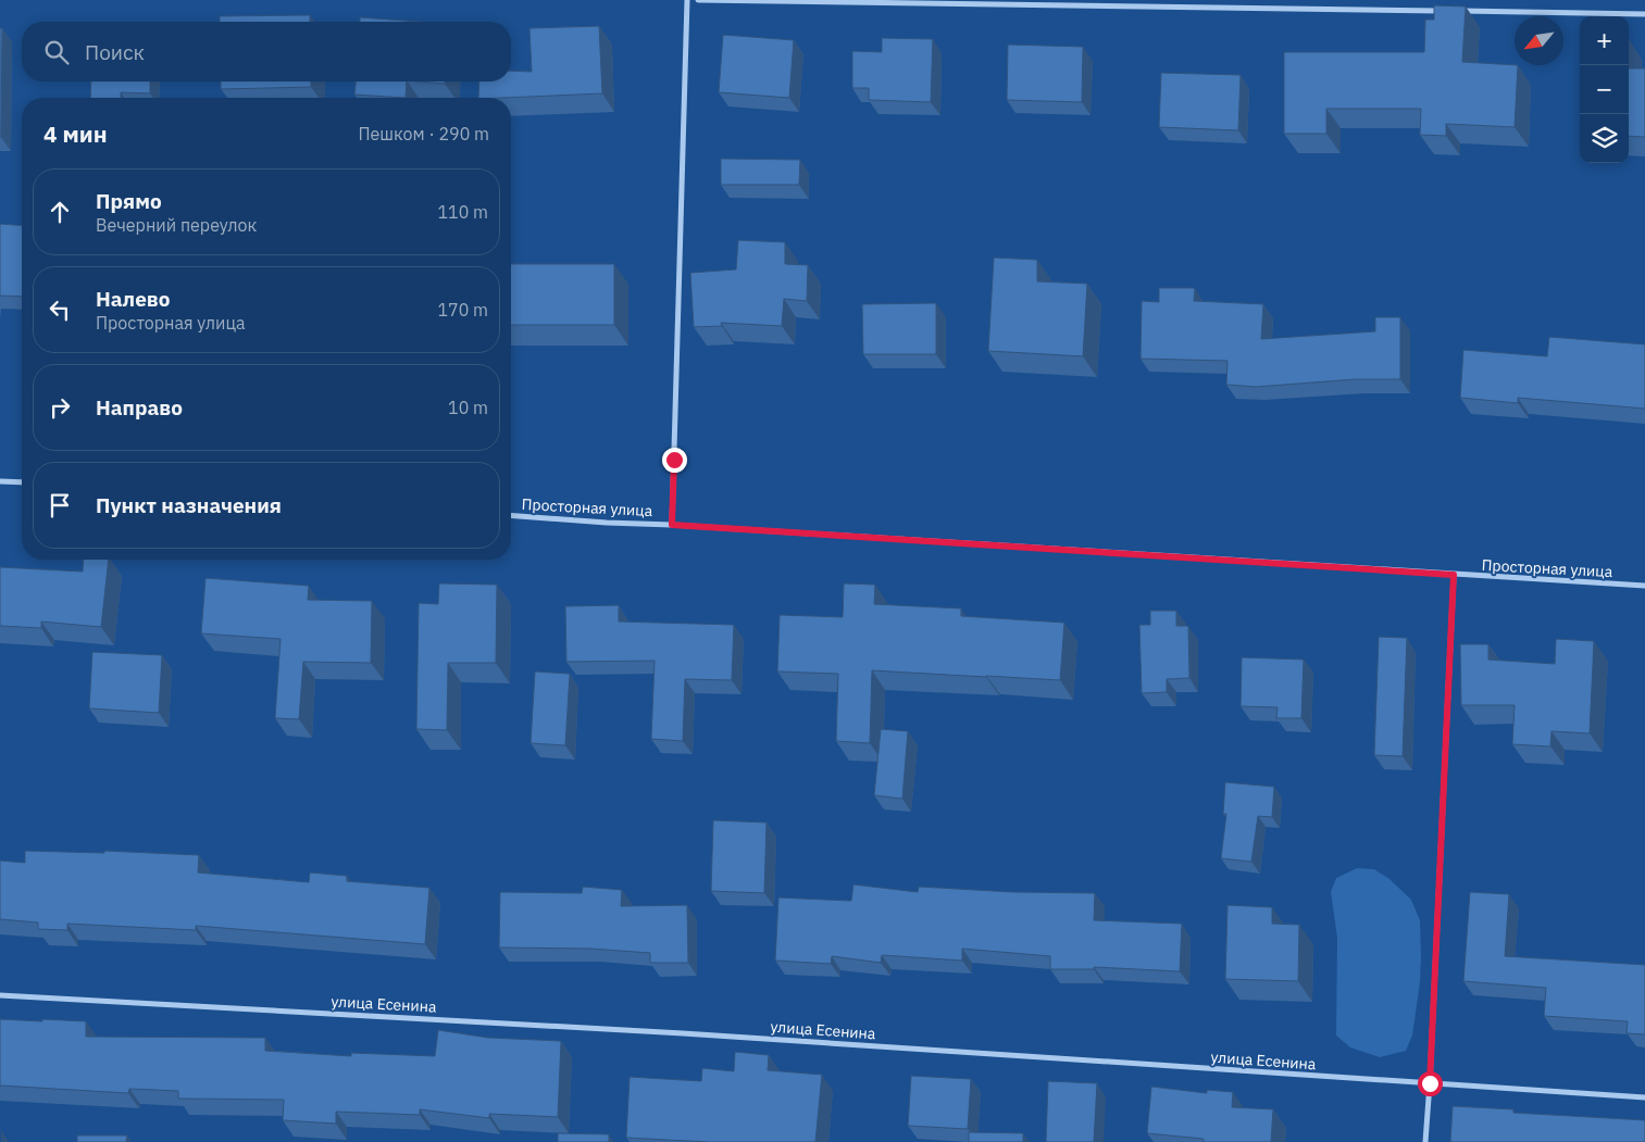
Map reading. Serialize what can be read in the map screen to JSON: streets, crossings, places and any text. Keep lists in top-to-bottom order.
{
  "streets": {
    "street": ["Просторная улица", "улица Есенина"]
  },
  "north": "bottom left",
  "page": {
    "map_buttons": ["+", "−"],
    "search": "Поиск",
    "heading": ["4 мин", "Пешком · 290 m"],
    "list": [
      ["Прямо", "Вечерний переулок", "110 m"],
      ["Налево", "Просторная улица", "170 m"],
      ["Направо", "10 m"],
      "Пункт назначения"
    ]
  }
}
